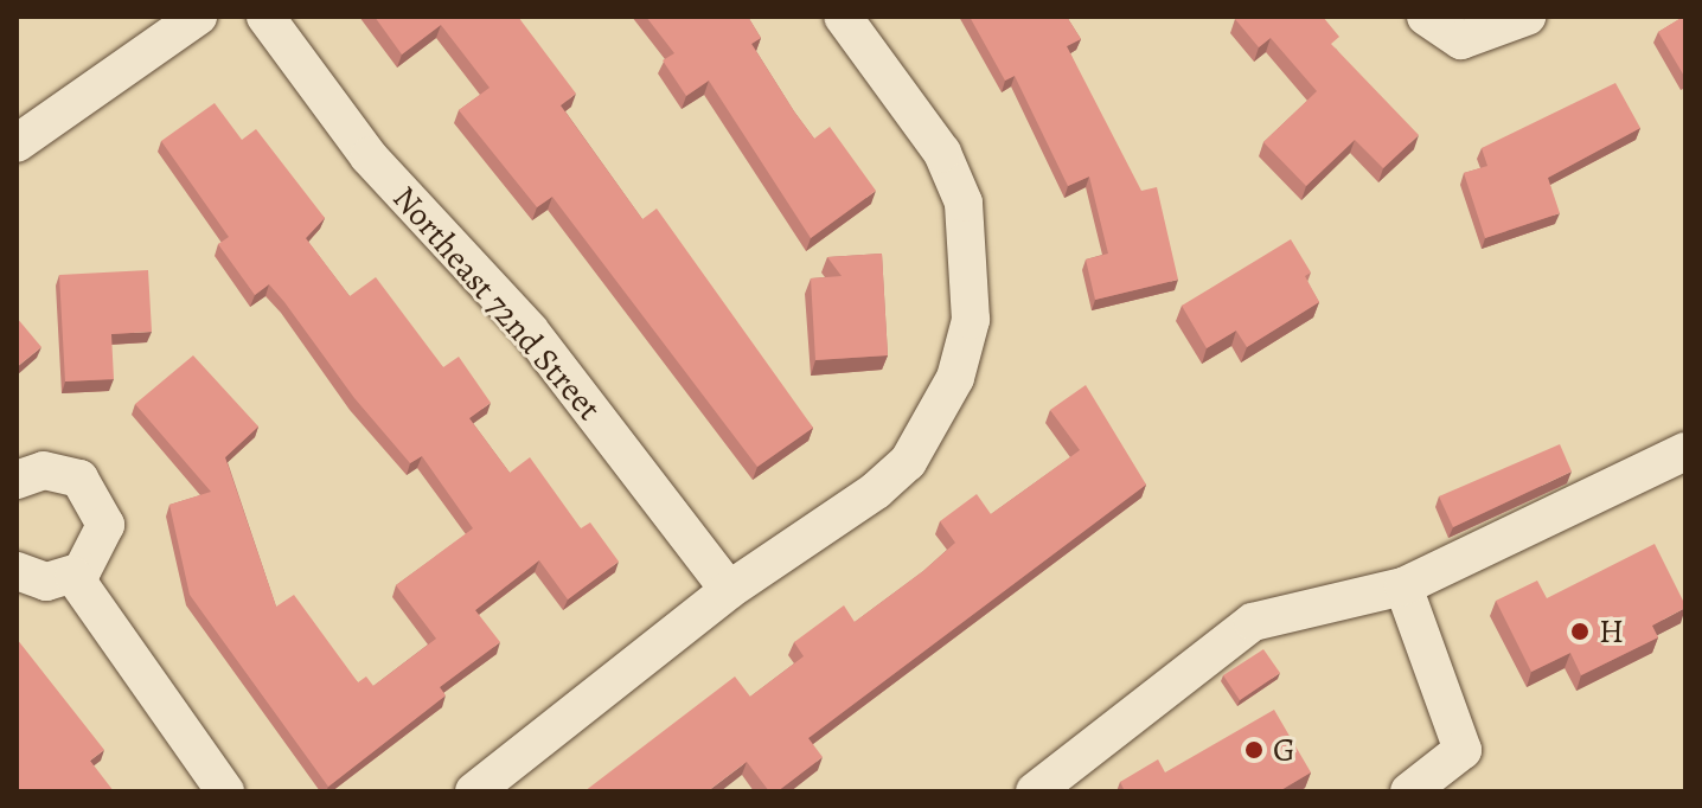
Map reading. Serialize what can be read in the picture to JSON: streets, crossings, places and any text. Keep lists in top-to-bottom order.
{
  "streets": {
    "street": ["Northeast 72nd Street"]
  },
  "places": ["H", "G"]
}
